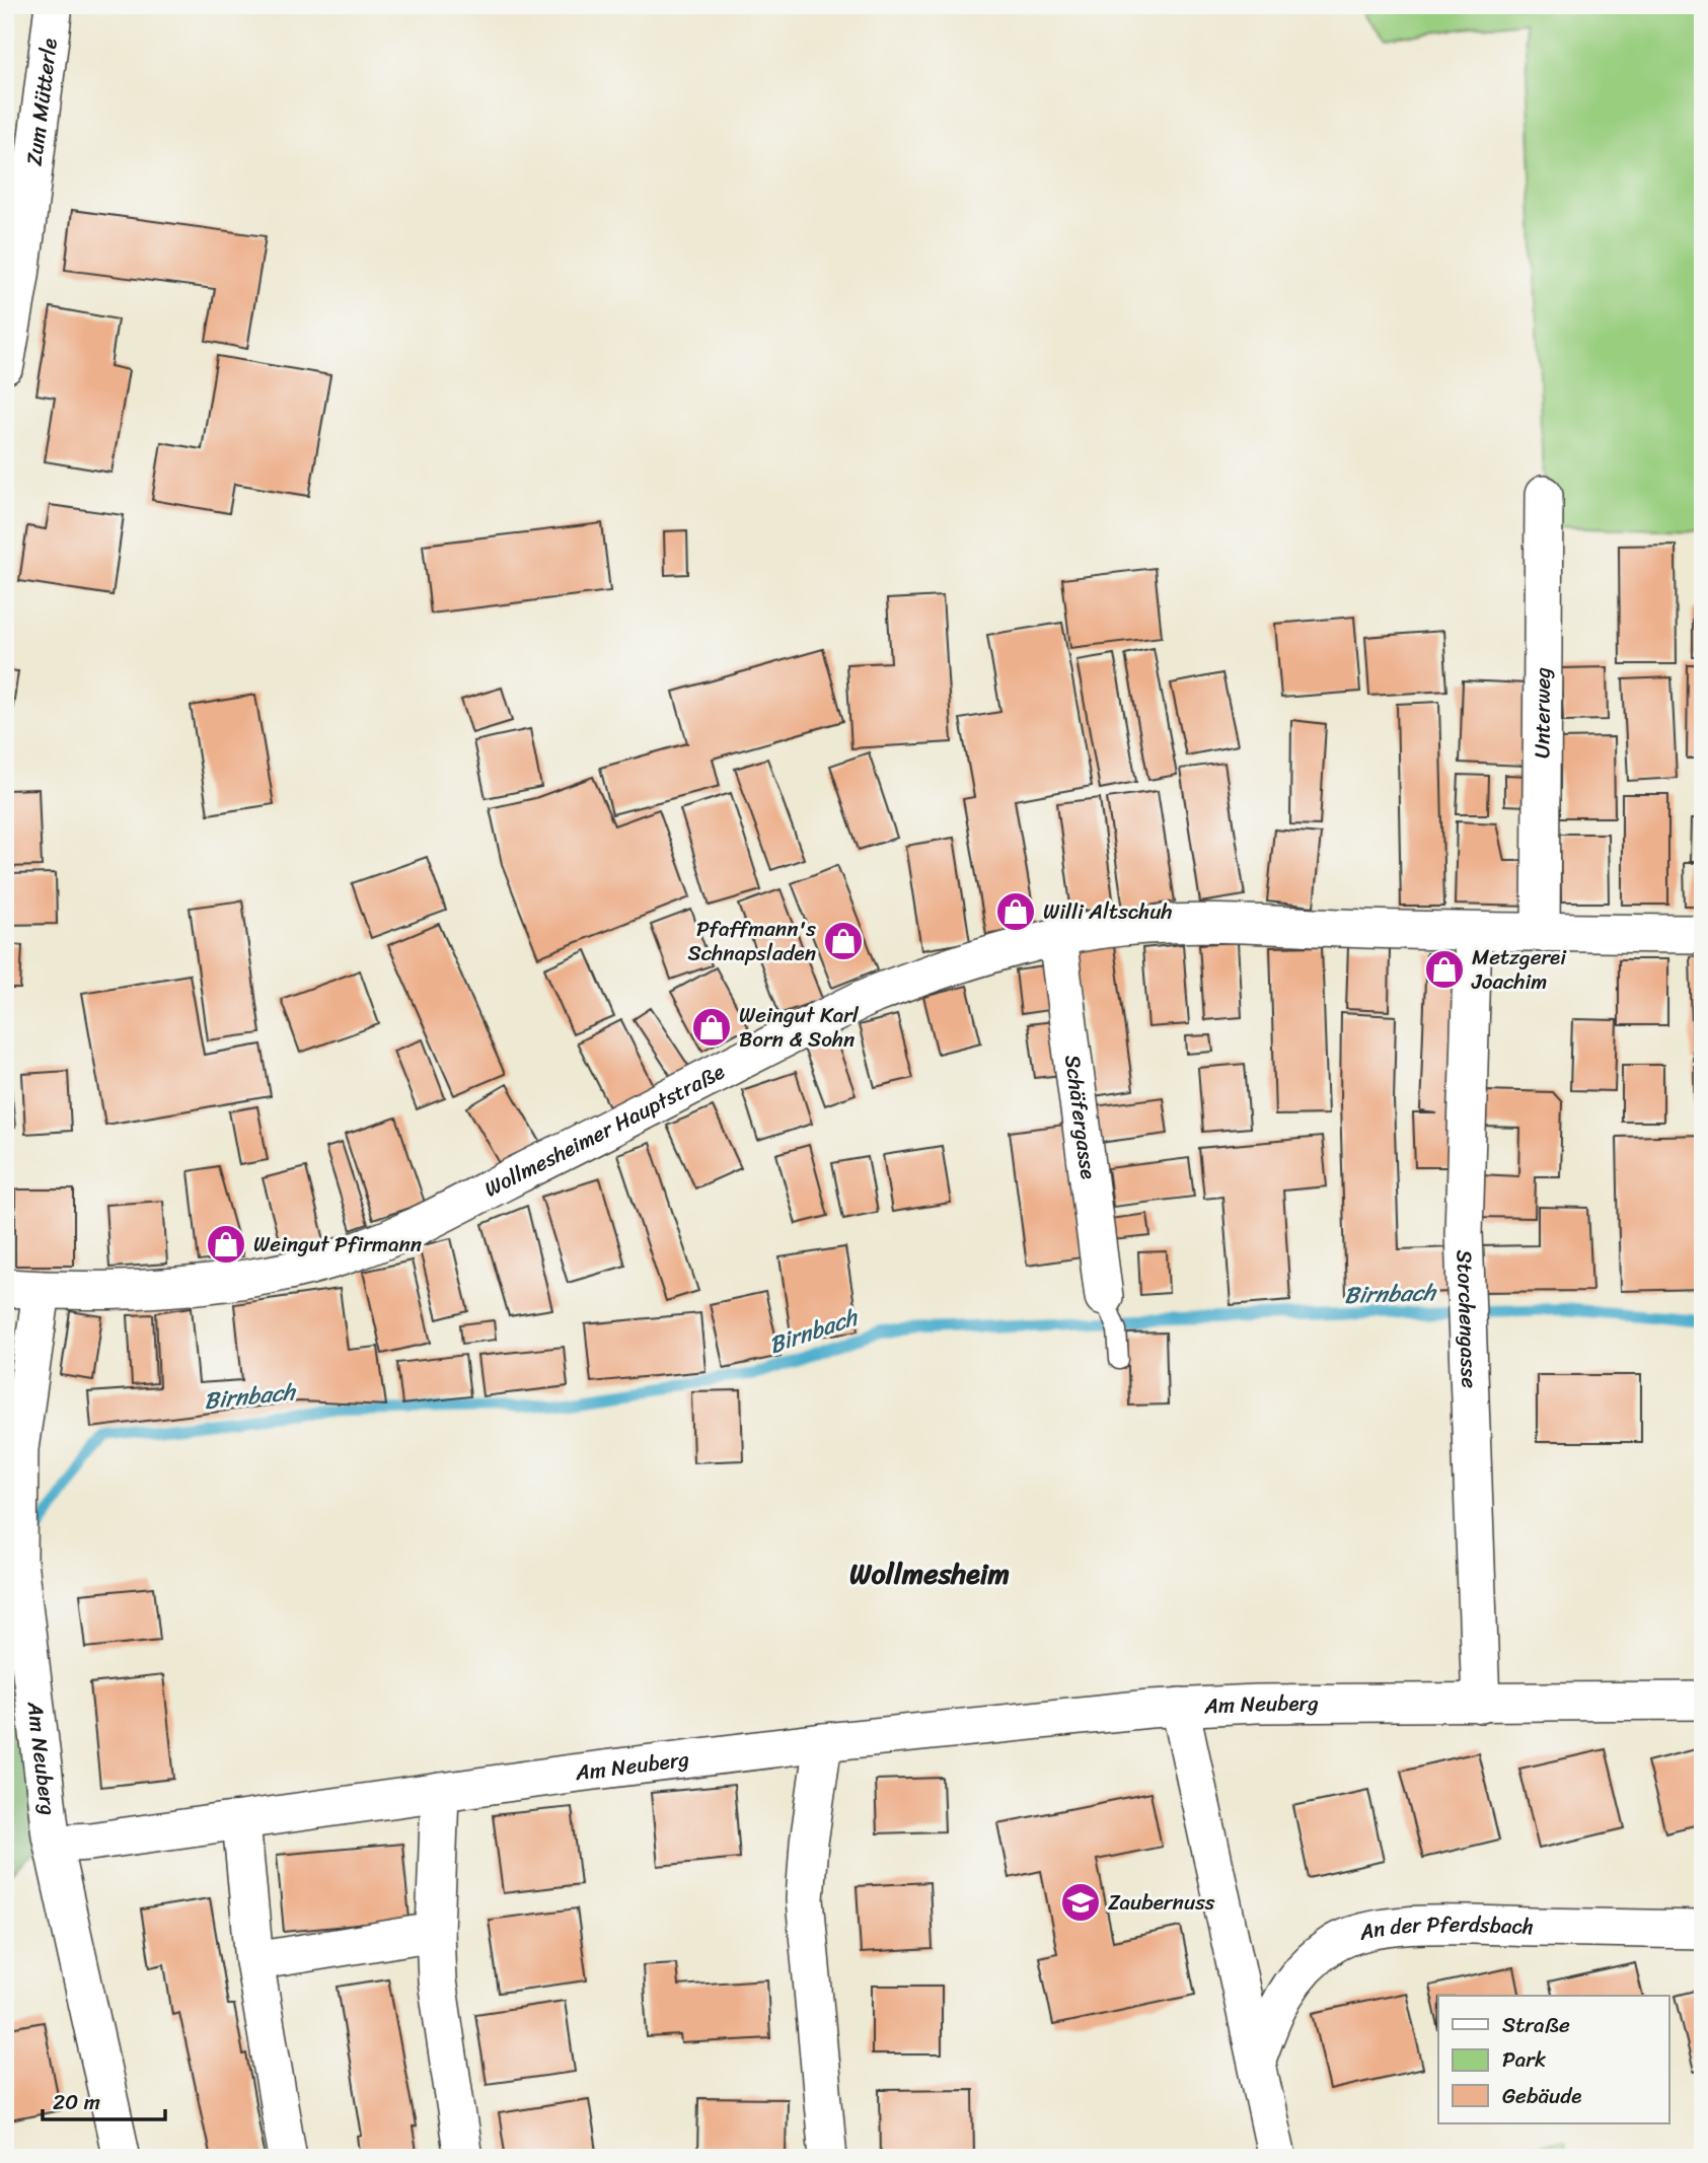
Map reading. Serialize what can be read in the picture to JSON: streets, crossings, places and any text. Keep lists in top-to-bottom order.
{
  "streets": {
    "street": [
      "Zum Mütterle",
      "Unterweg",
      "Schäfergasse",
      "Wollmesheimer Hauptstraße",
      "Storchengasse",
      "Am Neuberg",
      "An der Pferdsbach"
    ]
  },
  "crossings": [
    ["Unterweg", "Wollmesheimer Hauptstraße"],
    ["Schäfergasse", "Wollmesheimer Hauptstraße"],
    ["Wollmesheimer Hauptstraße", "Storchengasse"],
    ["Wollmesheimer Hauptstraße", "Am Neuberg"],
    ["Storchengasse", "Am Neuberg"]
  ],
  "districts": ["Wollmesheim"],
  "water": ["Birnbach"],
  "places": {
    "shop": [
      "Willi Altschuh",
      "Pfaffmann's Schnapsladen",
      "Metzgerei Joachim",
      "Weingut Karl Born & Sohn",
      "Weingut Pfirmann"
    ],
    "school or university": ["Zaubernuss"]
  },
  "legend": ["Straße", "Park", "Gebäude"],
  "scale_bar": "20 m"
}
